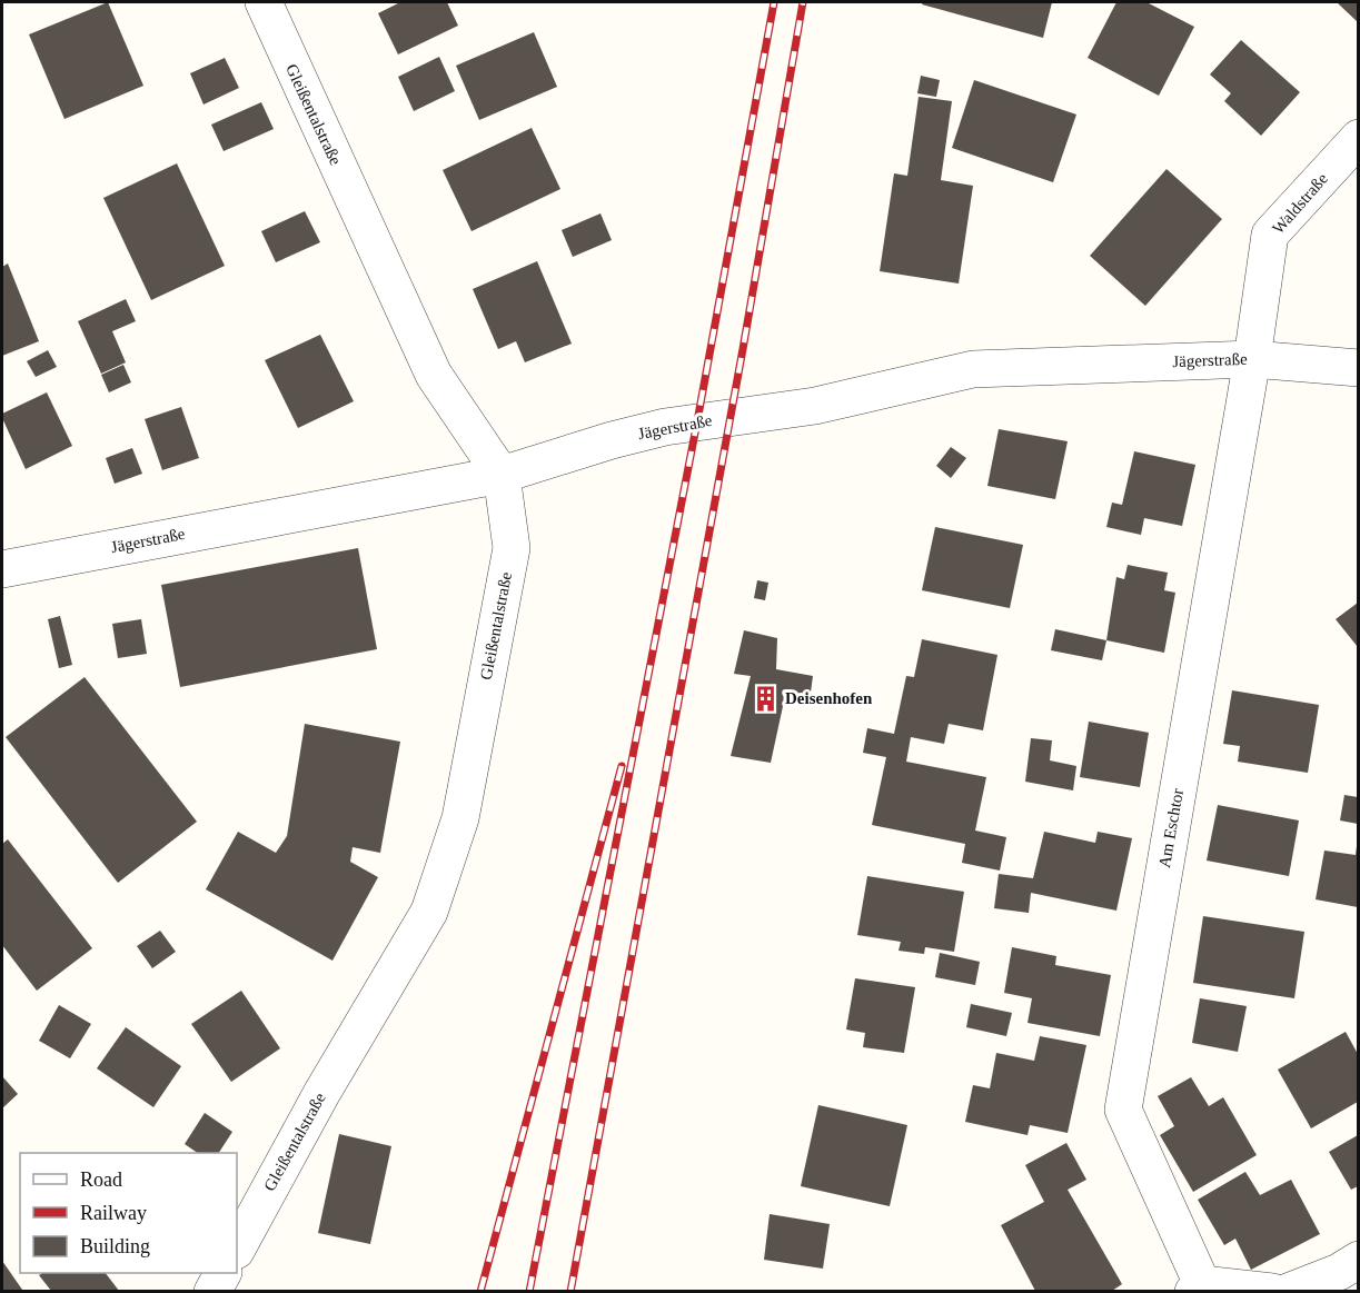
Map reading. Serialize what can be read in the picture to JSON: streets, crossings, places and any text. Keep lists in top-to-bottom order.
{
  "streets": {
    "street": [
      "Gleißentalstraße",
      "Waldstraße",
      "Jägerstraße",
      "Am Eschtor"
    ]
  },
  "crossings": [
    ["Gleißentalstraße", "Jägerstraße"],
    ["Waldstraße", "Jägerstraße"],
    ["Waldstraße", "Am Eschtor"],
    ["Jägerstraße", "Am Eschtor"]
  ],
  "places": {
    "building": ["Deisenhofen"]
  },
  "legend": ["Road", "Railway", "Building"]
}
